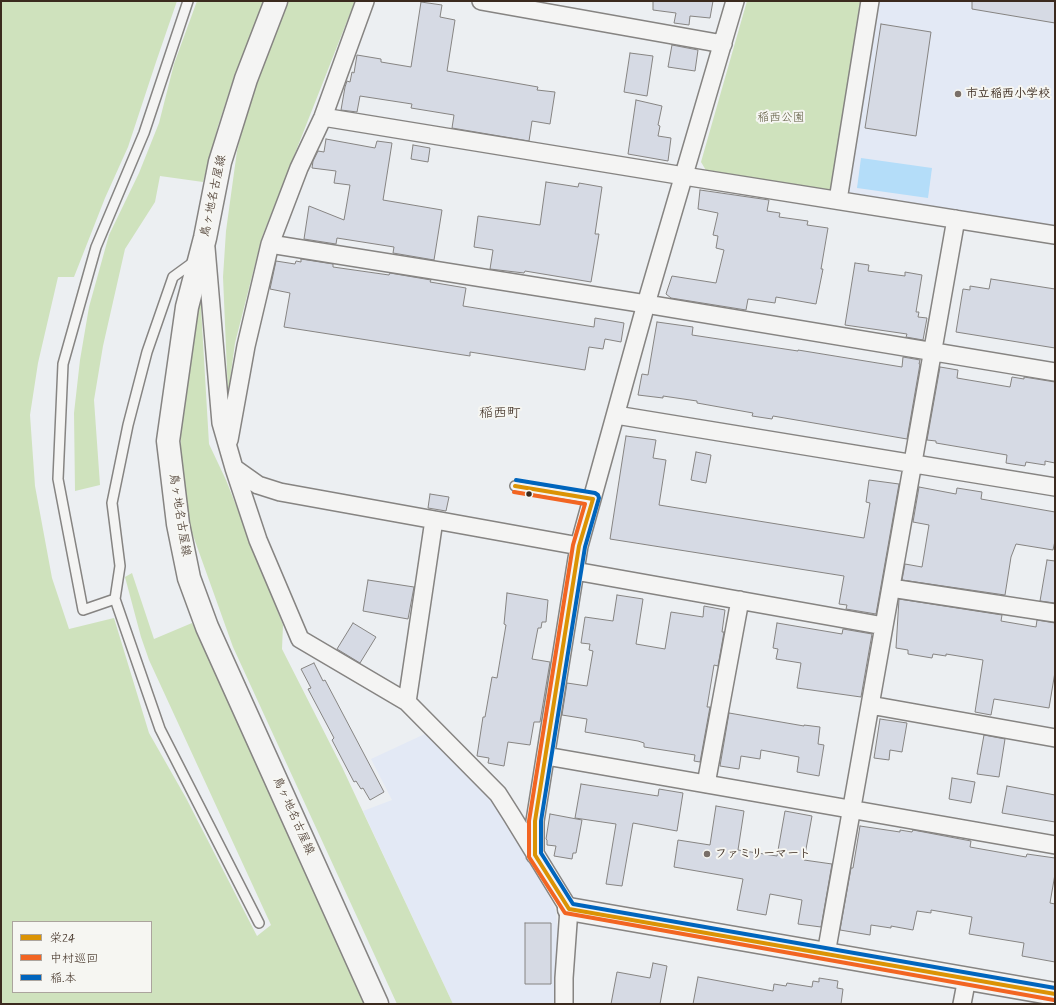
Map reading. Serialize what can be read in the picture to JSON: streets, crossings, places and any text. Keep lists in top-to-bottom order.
{
  "streets": {
    "main road": ["鳥ヶ地名古屋線"]
  },
  "districts": ["稲西町"],
  "parks": ["稲西公園"],
  "places": ["市立稲西小学校", "ファミリーマート"],
  "lines": ["transit line 稲.本", "transit line 栄24", "transit line 中村巡回"],
  "legend": ["栄24", "中村巡回", "稲.本"]
}
